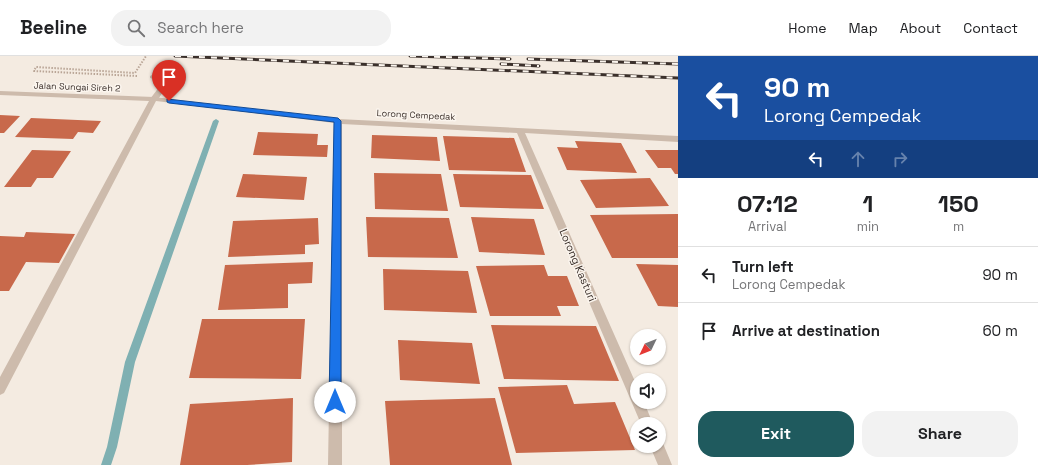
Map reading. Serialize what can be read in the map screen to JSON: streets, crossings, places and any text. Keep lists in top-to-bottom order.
{
  "streets": {
    "street": ["Jalan Sungai Sireh 2", "Lorong Cempedak", "Lorong Kasturi"]
  },
  "crossings": [
    ["Jalan Sungai Sireh 2", "Lorong Cempedak"],
    ["Lorong Cempedak", "Lorong Kasturi"]
  ],
  "north": "bottom left",
  "page": {
    "header": "Beeline",
    "search": "Search here",
    "nav": [
      "Home",
      "Map",
      "About",
      "Contact"
    ],
    "turn": ["90 m", "Lorong Cempedak"],
    "eta": [
      "07:12",
      "Arrival",
      "1",
      "min",
      "150",
      "m"
    ],
    "list": [
      {
        "name": "Turn left",
        "note": "Lorong Cempedak",
        "value": "90 m"
      },
      {
        "name": "Arrive at destination",
        "value": "60 m"
      }
    ],
    "buttons": ["Exit", "Share"]
  }
}
